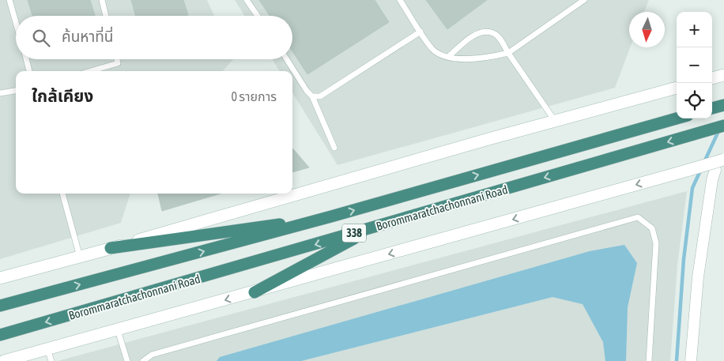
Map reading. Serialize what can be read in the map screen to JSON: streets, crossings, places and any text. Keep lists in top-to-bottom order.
{
  "streets": {
    "highway": ["Borommaratchachonnani Road", "338"]
  },
  "north": "bottom",
  "page": {
    "map_buttons": ["+", "−"],
    "search": "ค้นหาที่นี่",
    "heading": ["ใกล้เคียง", "0 รายการ"]
  }
}
